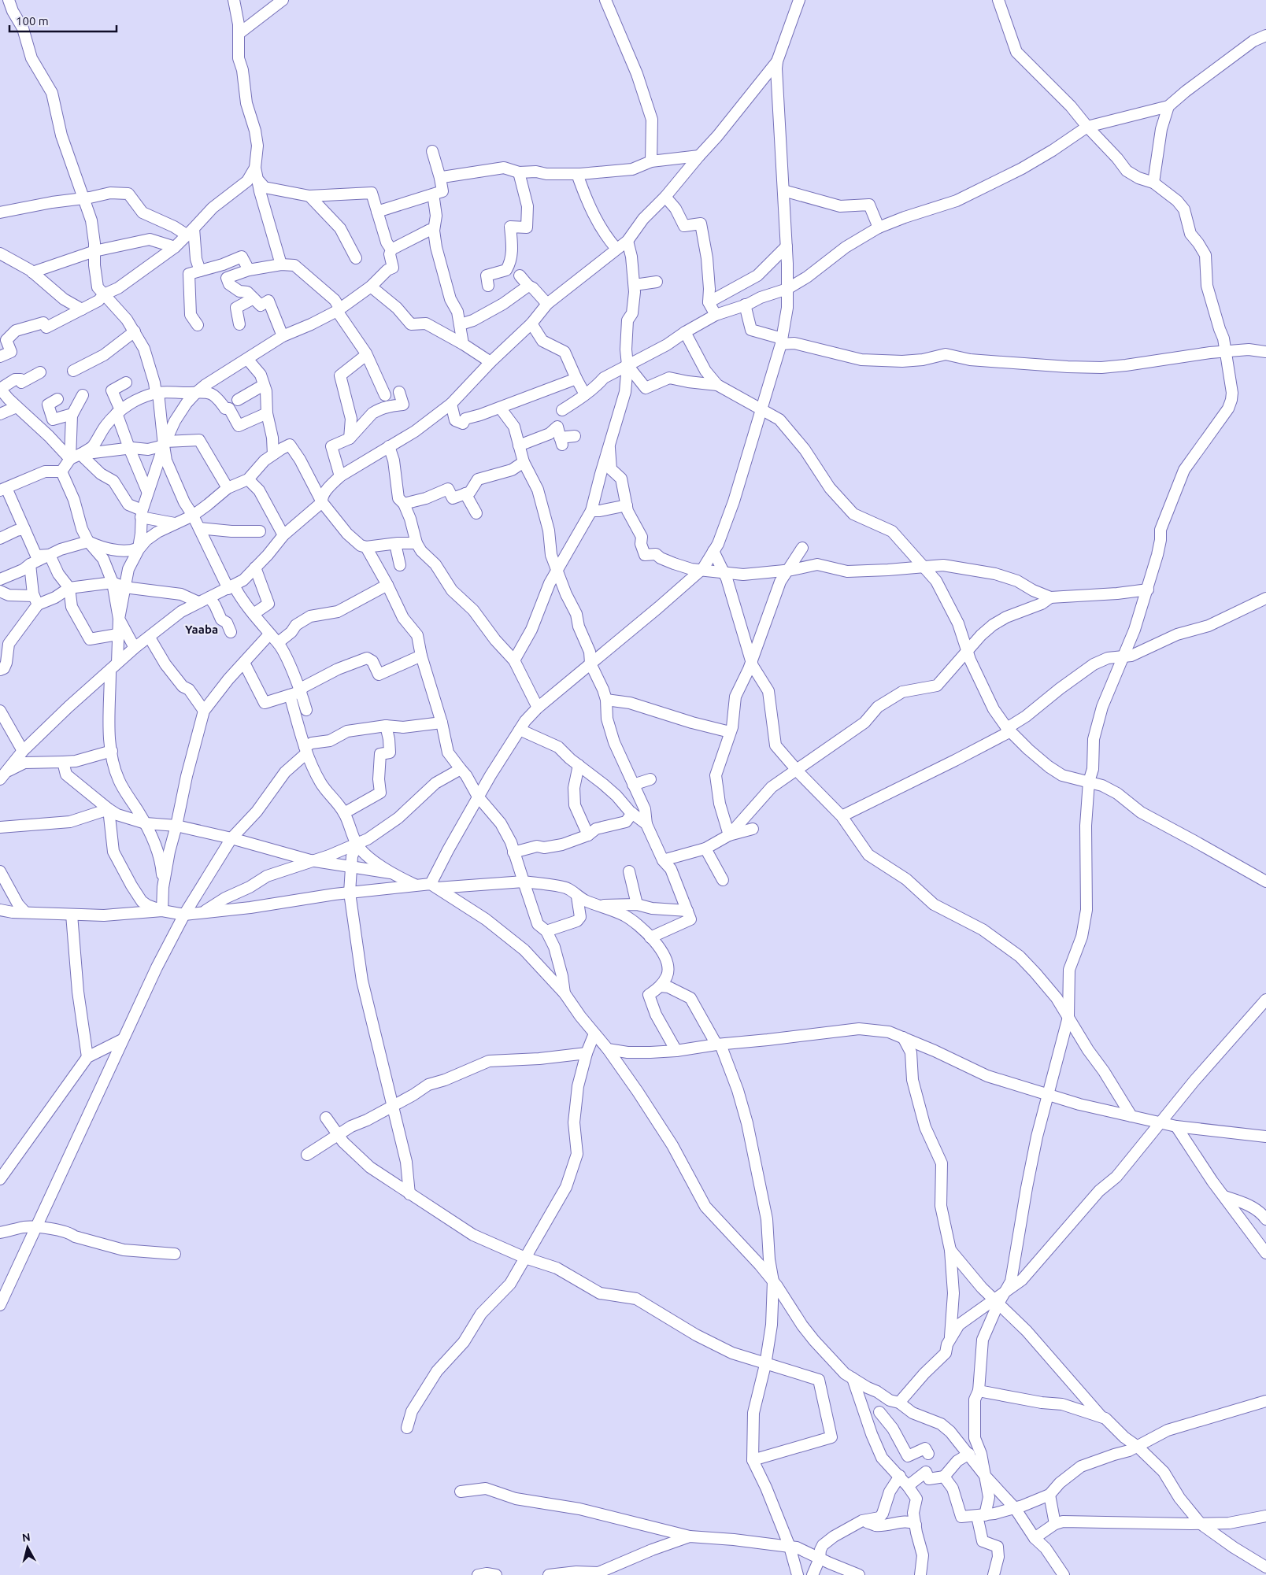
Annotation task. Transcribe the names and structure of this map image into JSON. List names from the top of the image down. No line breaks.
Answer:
{"districts":["Yaaba"],"scale_bar":"100 m","north":"top"}
